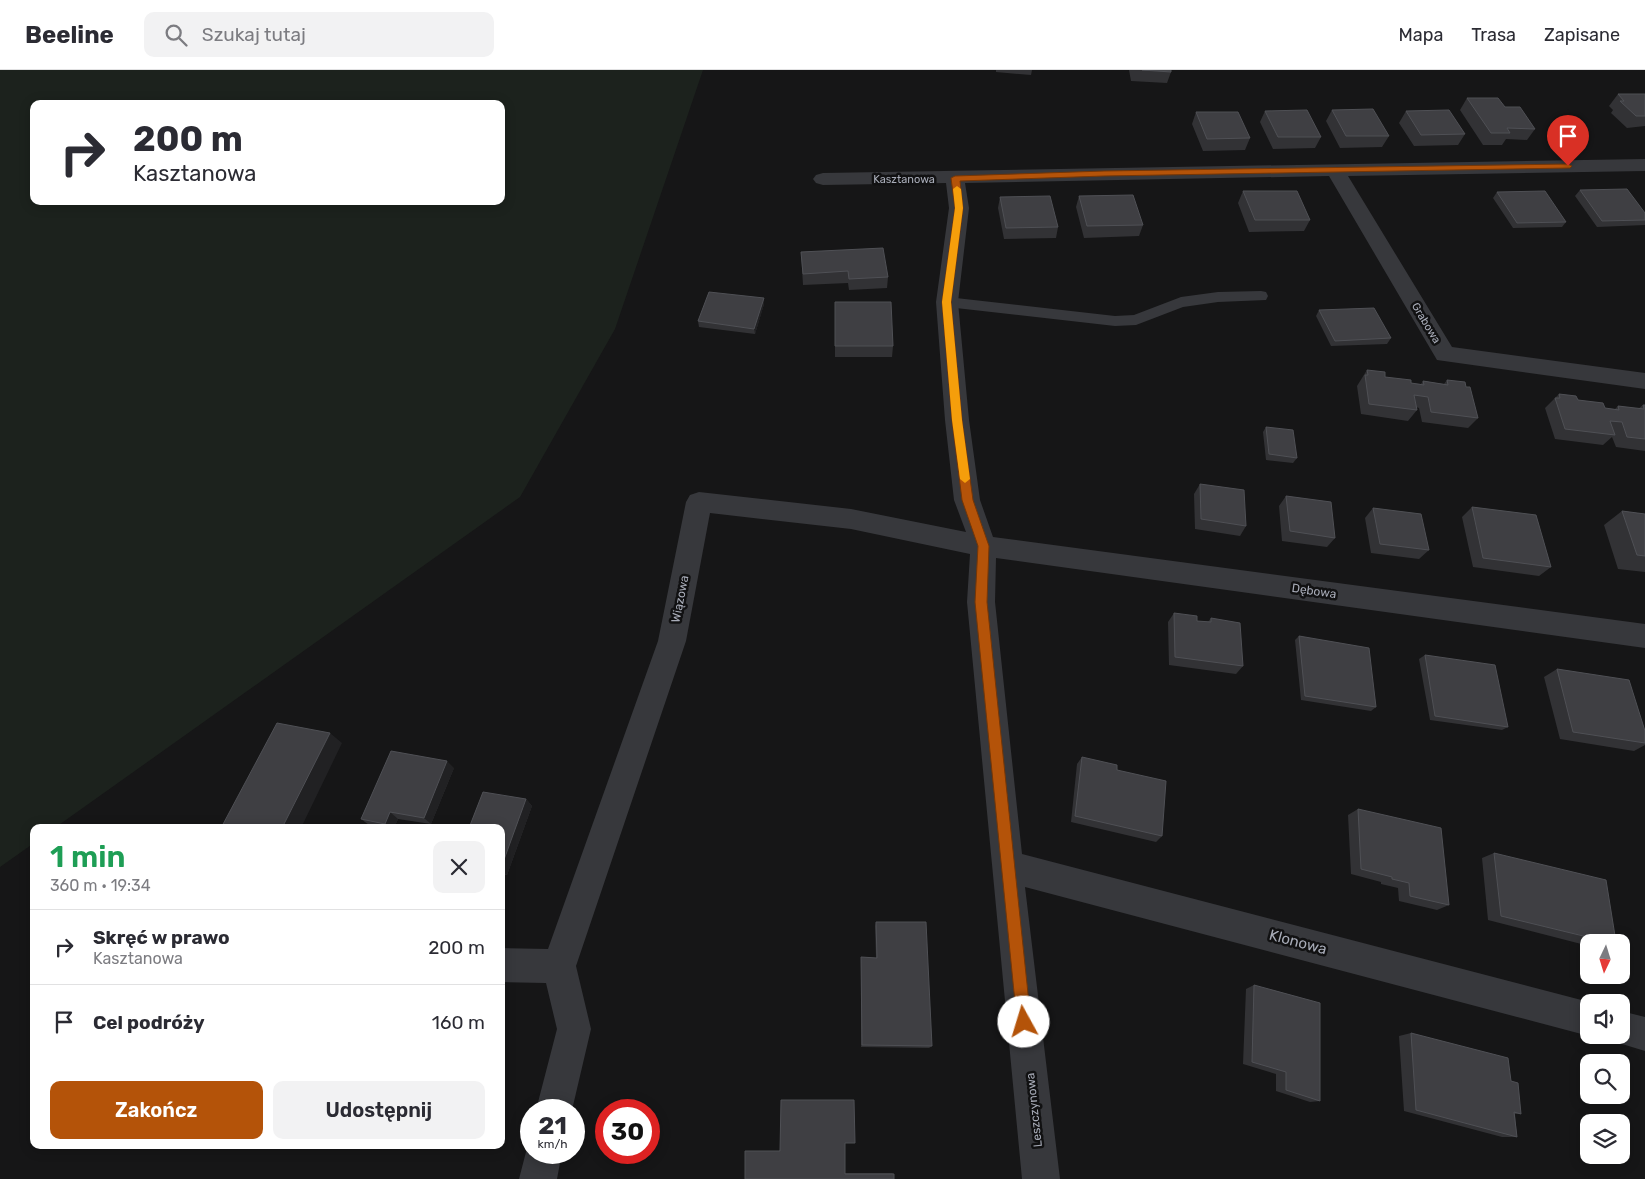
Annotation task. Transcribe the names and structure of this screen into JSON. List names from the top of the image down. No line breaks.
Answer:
{"streets":{"street":["Kasztanowa","Grabowa","Dębowa","Wiązowa","Klonowa","Leszczynowa"]},"crossings":[["Kasztanowa","Grabowa"],["Kasztanowa","Leszczynowa"],["Dębowa","Wiązowa"],["Dębowa","Leszczynowa"],["Wiązowa","Leszczynowa"],["Klonowa","Leszczynowa"]],"north":"bottom","page":{"header":"Beeline","search":"Szukaj tutaj","nav":["Mapa","Trasa","Zapisane"],"turn":["200 m","Kasztanowa"],"heading":["1 min","360 m · 19:34"],"list":[{"name":"Skręć w prawo","note":"Kasztanowa","value":"200 m"},{"name":"Cel podróży","value":"160 m"}],"buttons":["Zakończ","Udostępnij"],"speed":"21 km/h","limit":"30"}}
